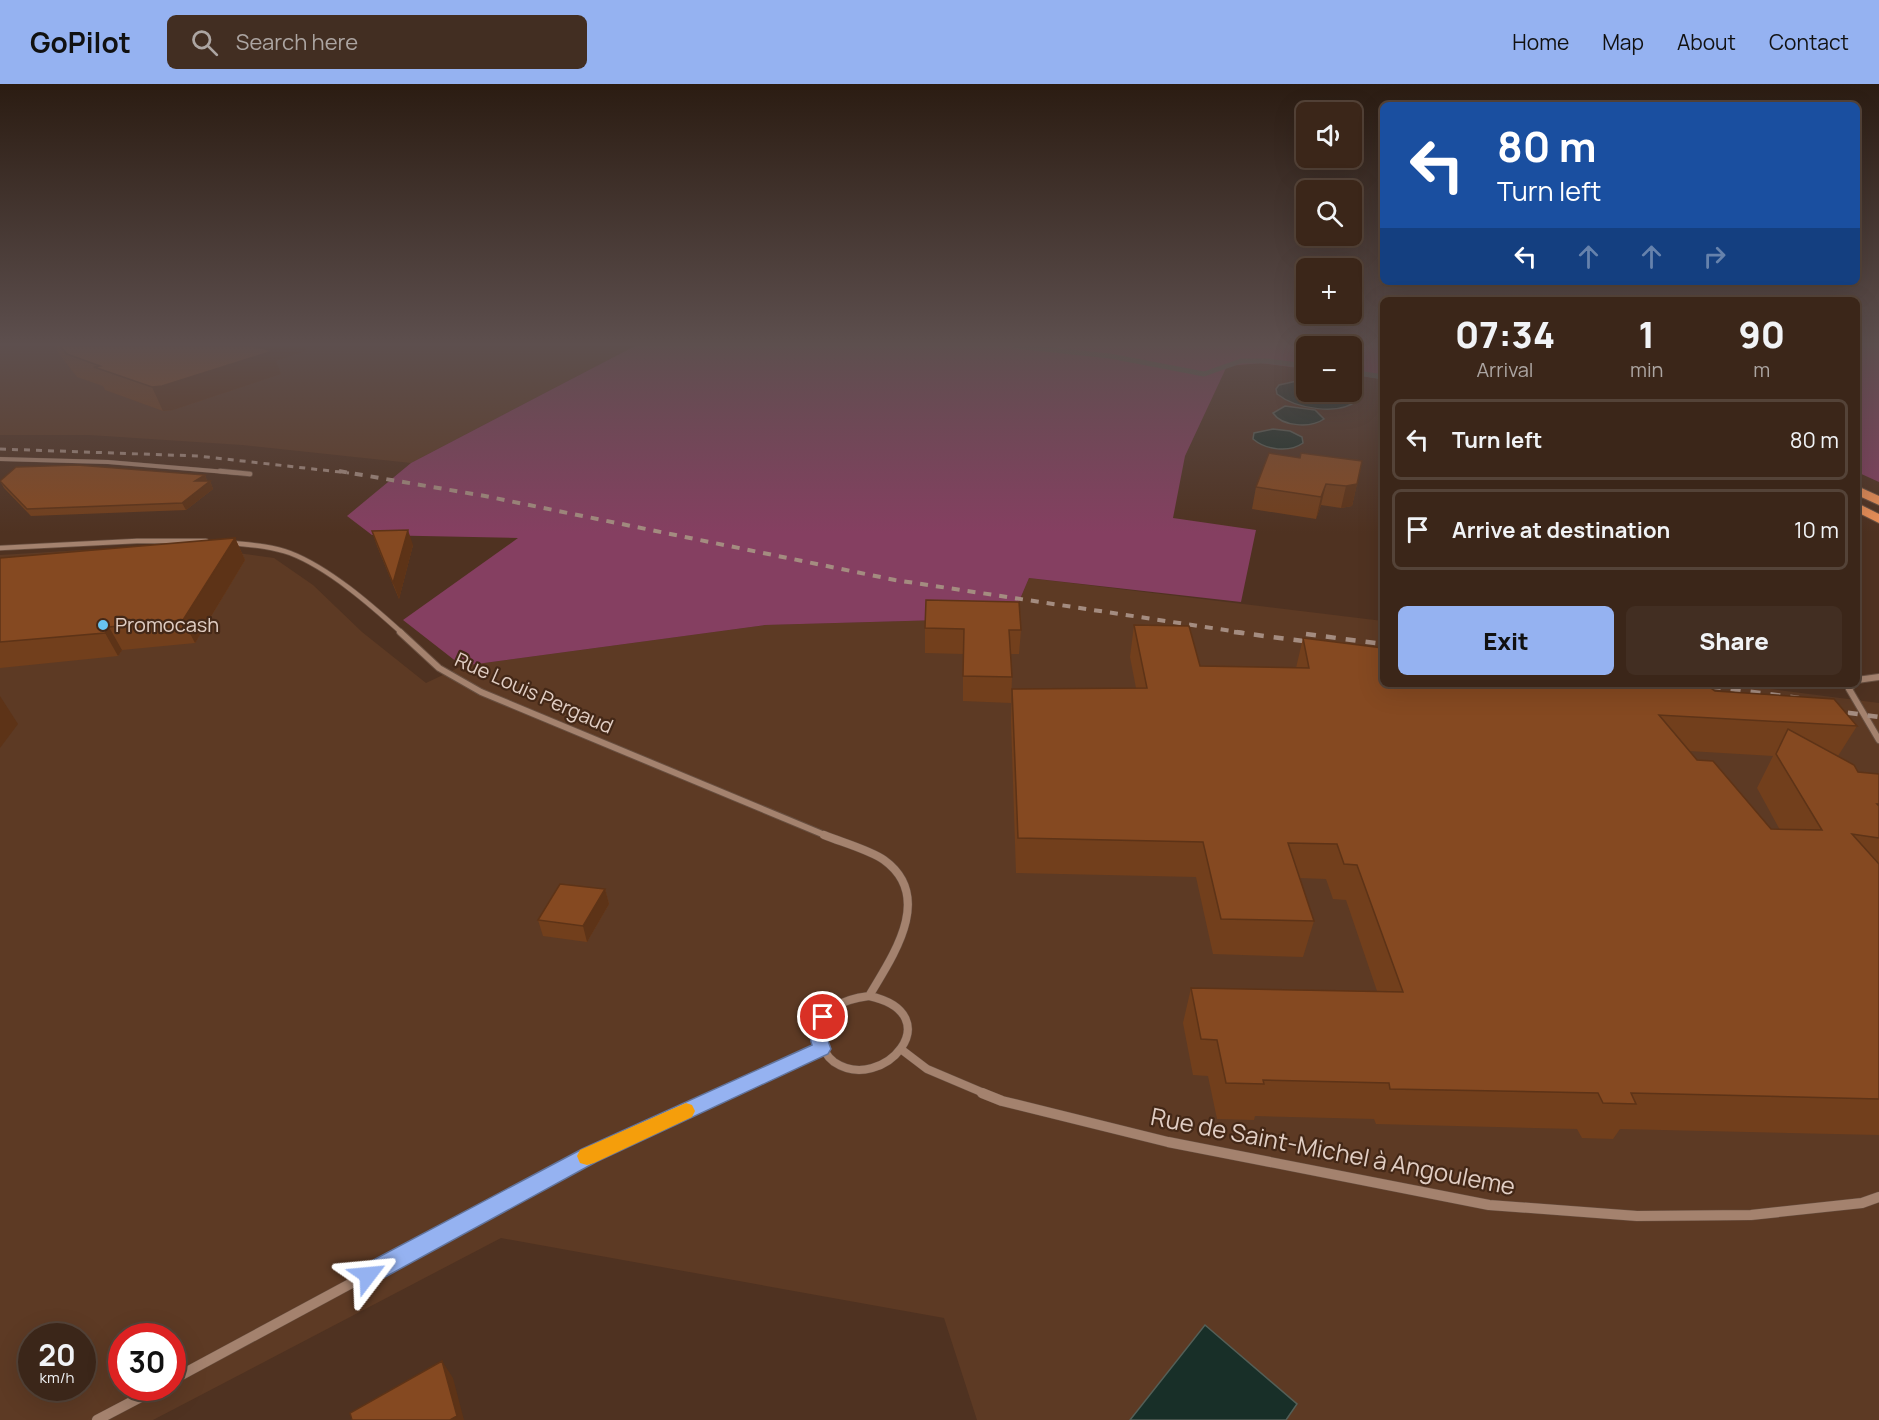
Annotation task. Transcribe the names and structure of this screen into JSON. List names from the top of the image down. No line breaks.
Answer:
{"streets":{"street":["Rue Louis Pergaud","Rue de Saint-Michel à Angouleme"]},"crossings":[["Rue Louis Pergaud","Rue de Saint-Michel à Angouleme"]],"places":["Promocash"],"page":{"header":"GoPilot","search":"Search here","nav":["Home","Map","About","Contact"],"map_buttons":["+","−"],"turn":["80 m","Turn left"],"eta":["07:34","Arrival","1","min","90","m"],"list":[{"name":"Turn left","value":"80 m"},{"name":"Arrive at destination","value":"10 m"}],"buttons":["Exit","Share"],"speed":"20 km/h","limit":"30"}}
